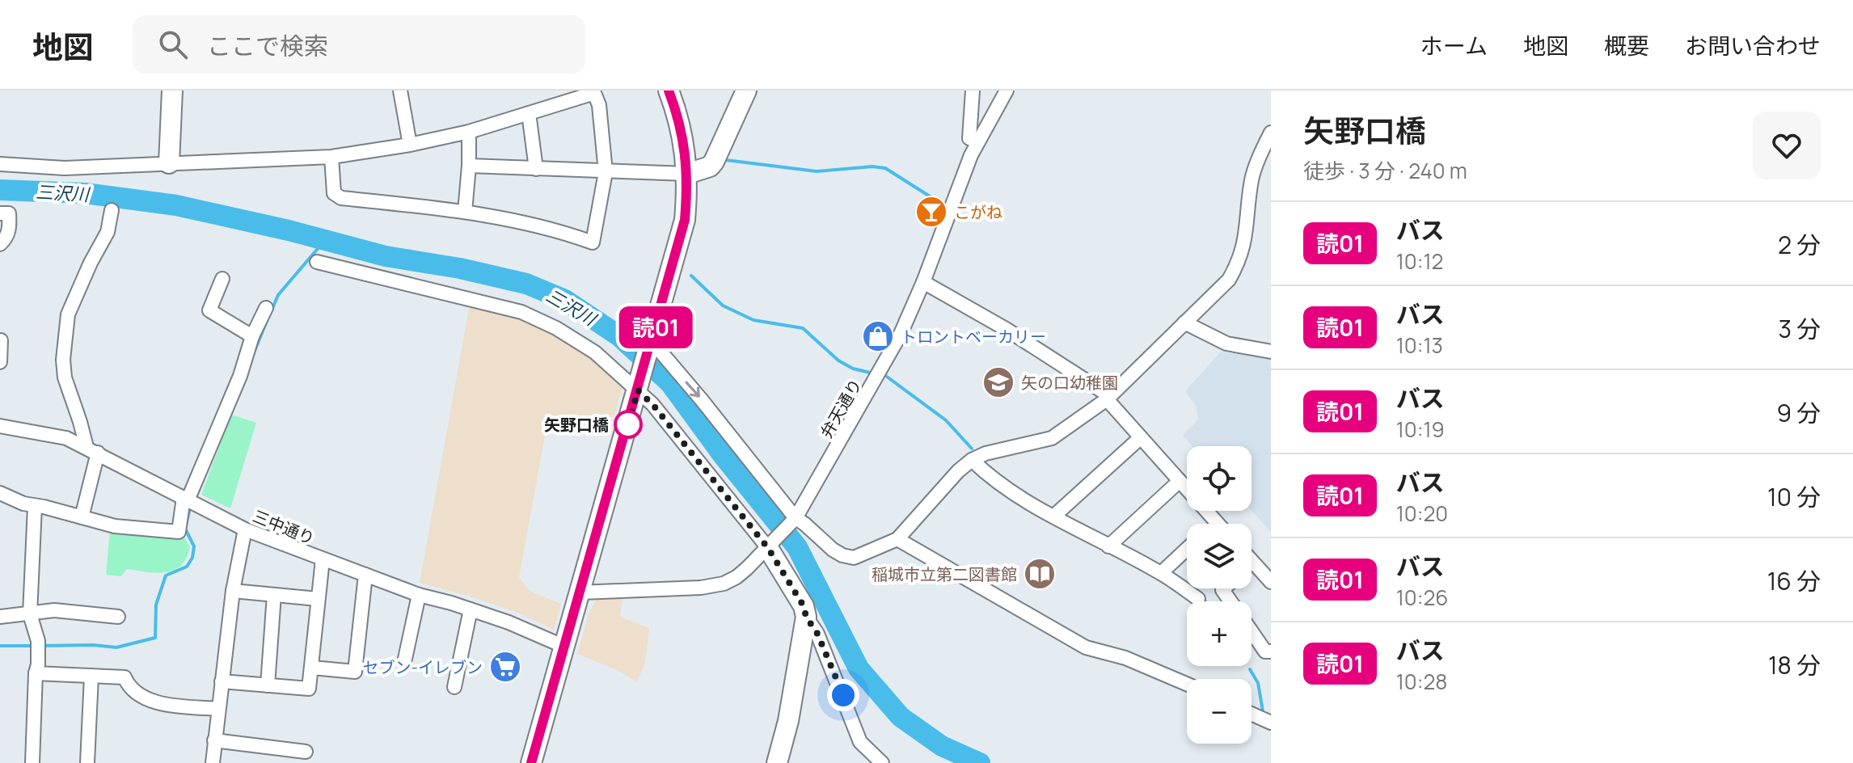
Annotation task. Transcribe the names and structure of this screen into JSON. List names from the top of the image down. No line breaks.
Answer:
{"streets":{"street":["弁天通り","三中通り"]},"water":["三沢川"],"places":{"bar":["こがね"],"shop":["トロントベーカリー"],"school or university":["矢の口幼稚園"],"other":["矢野口橋"],"library":["稲城市立第二図書館"],"supermarket":["セブン-イレブン"]},"lines":["bus line 読01"],"page":{"header":"地図","search":"ここで検索","nav":["ホーム","地図","概要","お問い合わせ"],"on_map":"読01","heading":["矢野口橋","徒歩 · 3 分 · 240 m"],"list":[{"mark":"読01","name":"バス","note":"10:12","value":"2 分"},{"mark":"読01","name":"バス","note":"10:13","value":"3 分"},{"mark":"読01","name":"バス","note":"10:19","value":"9 分"},{"mark":"読01","name":"バス","note":"10:20","value":"10 分"},{"mark":"読01","name":"バス","note":"10:26","value":"16 分"},{"mark":"読01","name":"バス","note":"10:28","value":"18 分"}],"map_buttons":["+","−"]}}
